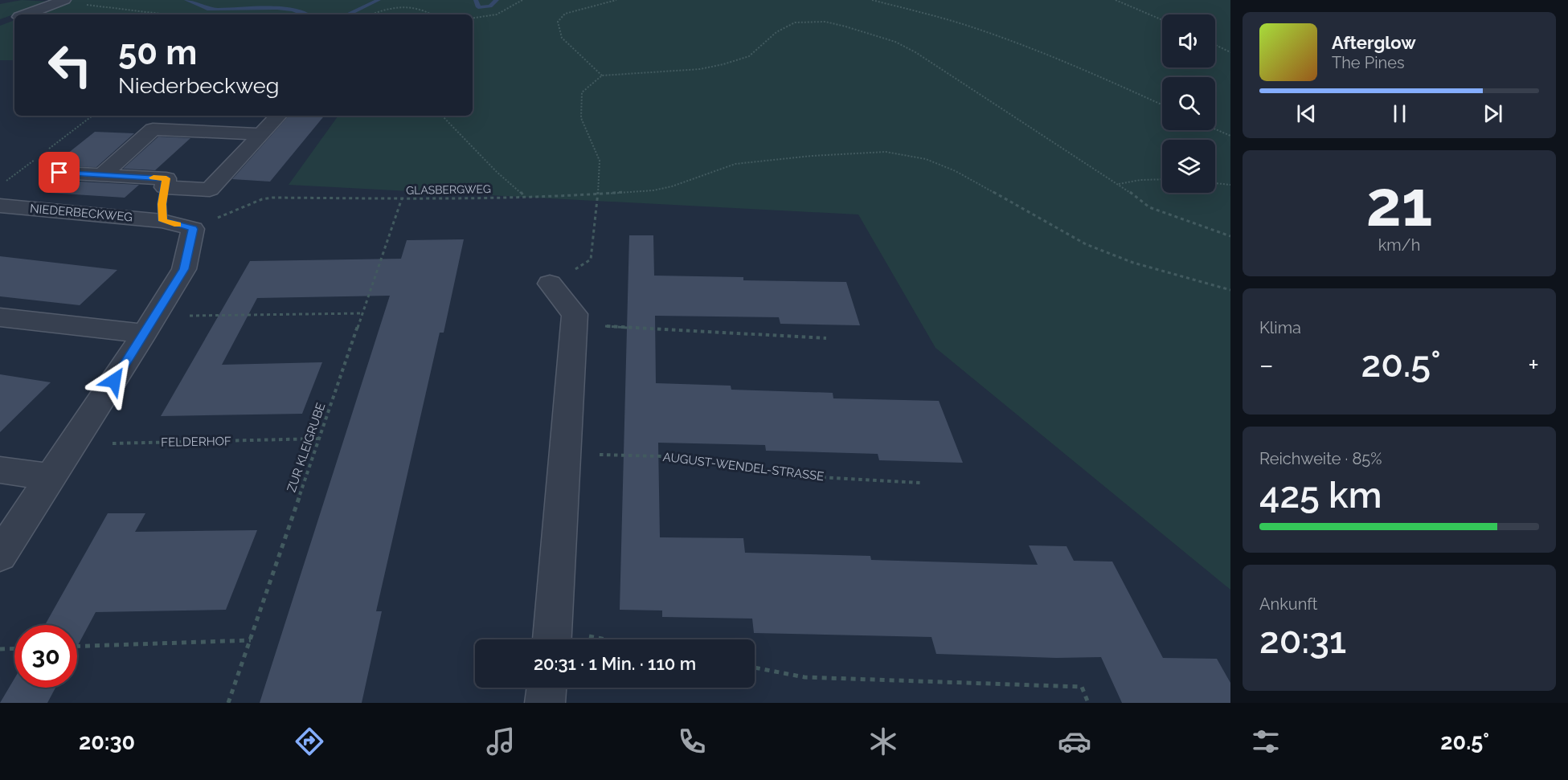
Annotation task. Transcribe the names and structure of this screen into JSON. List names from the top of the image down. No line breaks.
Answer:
{"streets":{"street":["NIEDERBECKWEG"],"path":["GLASBERGWEG","FELDERHOF","ZUR KLEIGRUBE","AUGUST-WENDEL-STRASSE"]},"crossings":[["GLASBERGWEG","NIEDERBECKWEG"],["GLASBERGWEG","ZUR KLEIGRUBE"],["FELDERHOF","ZUR KLEIGRUBE"]],"page":{"turn":["50 m","Niederbeckweg"],"song":["Afterglow","The Pines"],"tile":[["21","km/h"],"Klima",["Reichweite · 85%","425 km"],["Ankunft","20:31"]],"heat":["−","20.5°","+"],"limit":"30","trip":"20:31 · 1 Min. · 110 m","tabs":["20:30","20.5°"]}}
